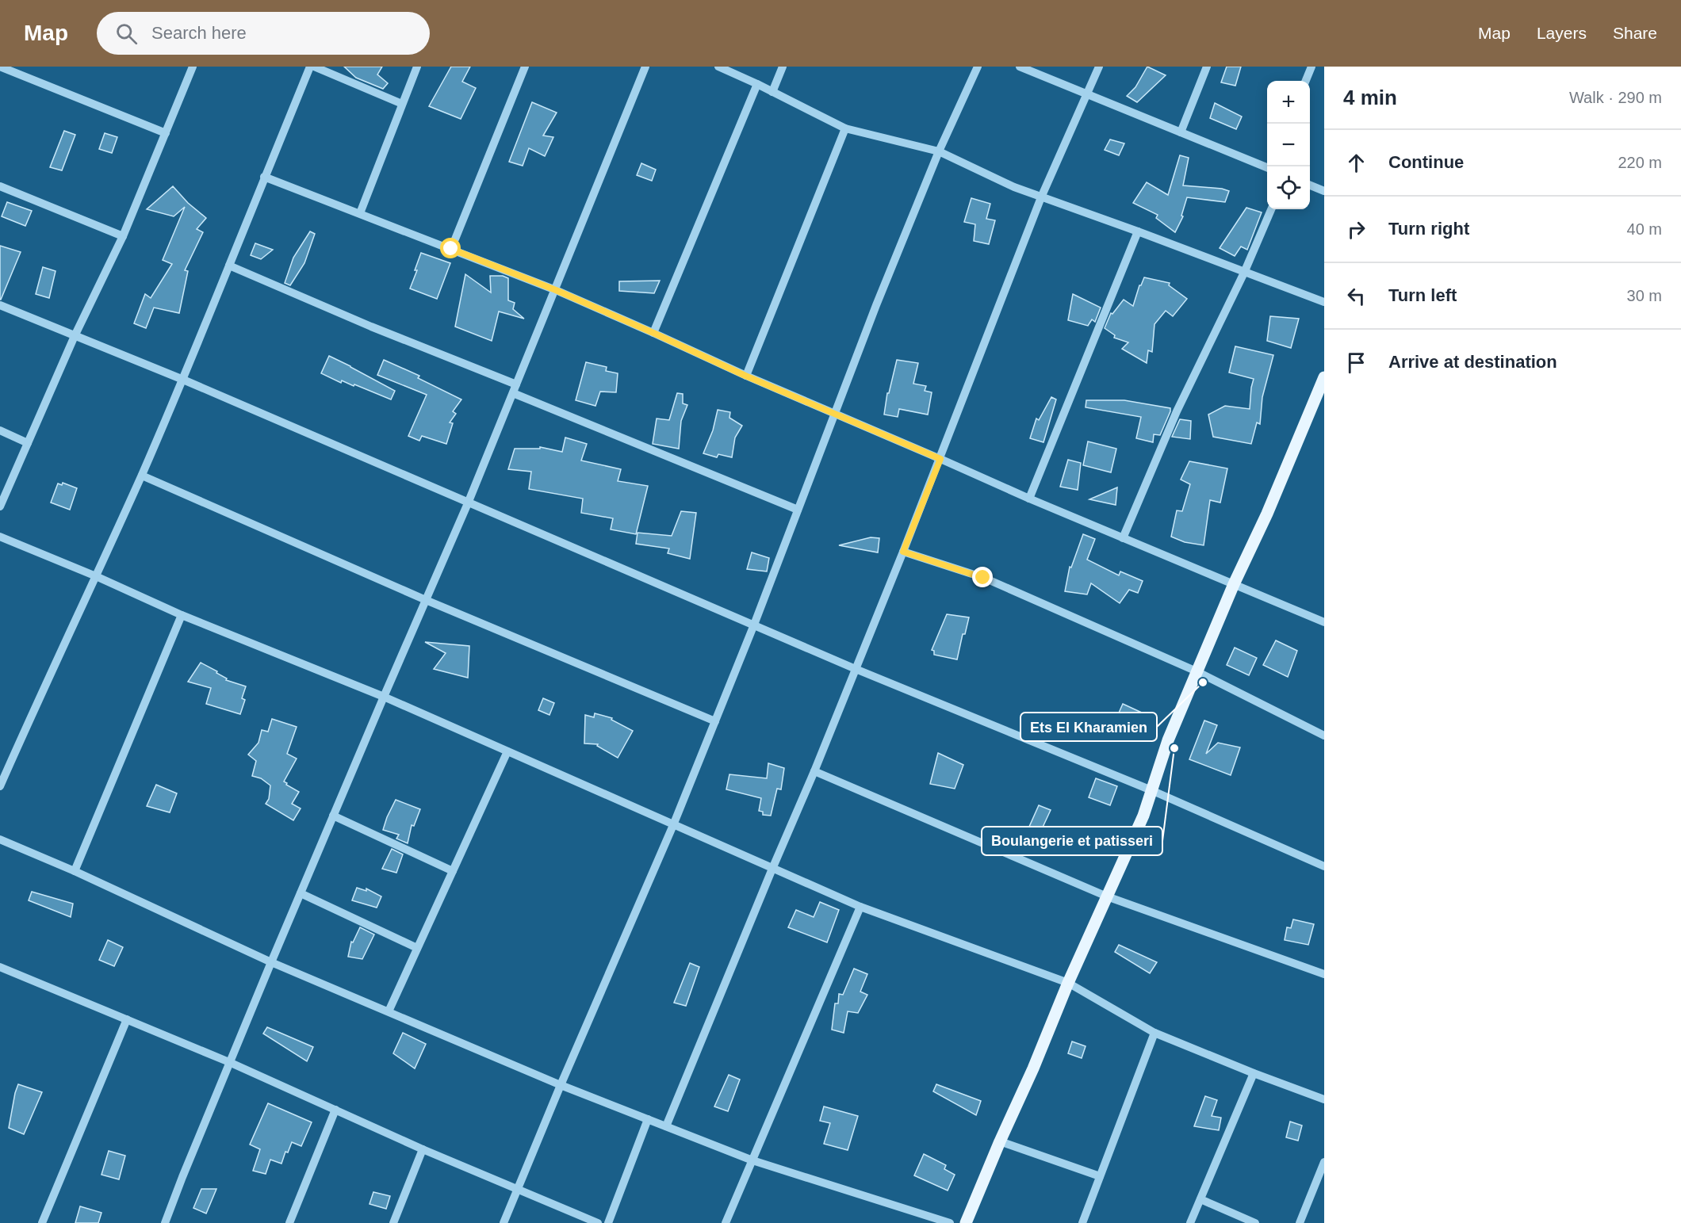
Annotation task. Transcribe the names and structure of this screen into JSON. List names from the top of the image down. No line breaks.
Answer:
{"places":["Ets El Kharamien","Boulangerie et patisseri"],"page":{"header":"Map","search":"Search here","nav":["Map","Layers","Share"],"heading":["4 min","Walk · 290 m"],"map_buttons":["+","−"],"list":[["Continue","220 m"],["Turn right","40 m"],["Turn left","30 m"],"Arrive at destination"]}}
